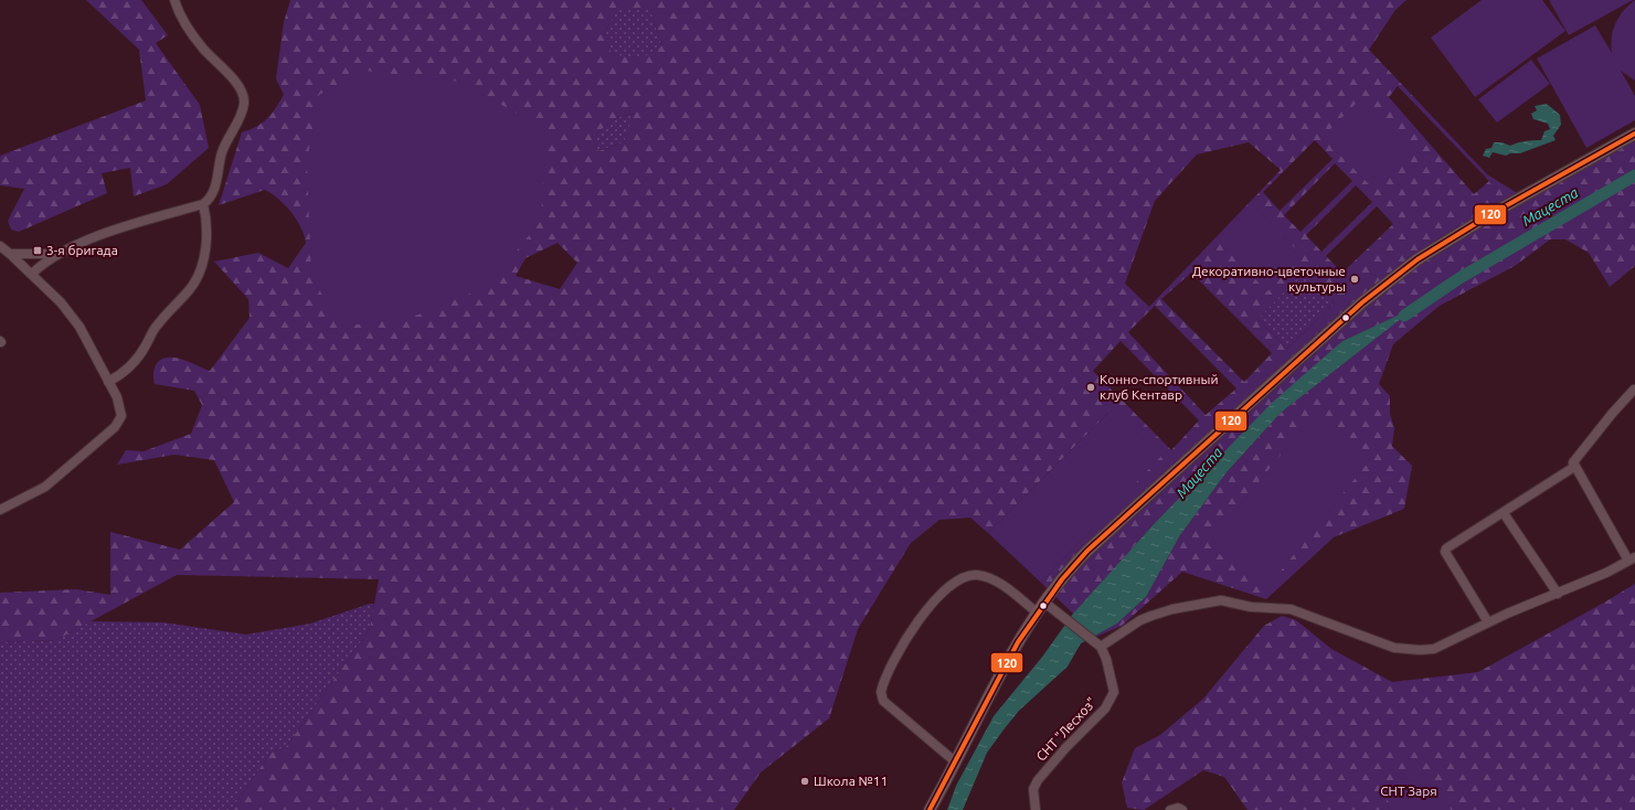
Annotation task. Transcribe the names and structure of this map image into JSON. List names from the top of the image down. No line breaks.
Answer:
{"streets":{"street":["СНТ \"Лесхоз\""]},"water":["Мацеста"],"parks":["СНТ Заря"],"places":{"transit":["3-я бригада"],"other":["Декоративно-цветочные культуры","Конно-спортивный клуб Кентавр","Школа №11"]},"lines":["transit line 120"]}
